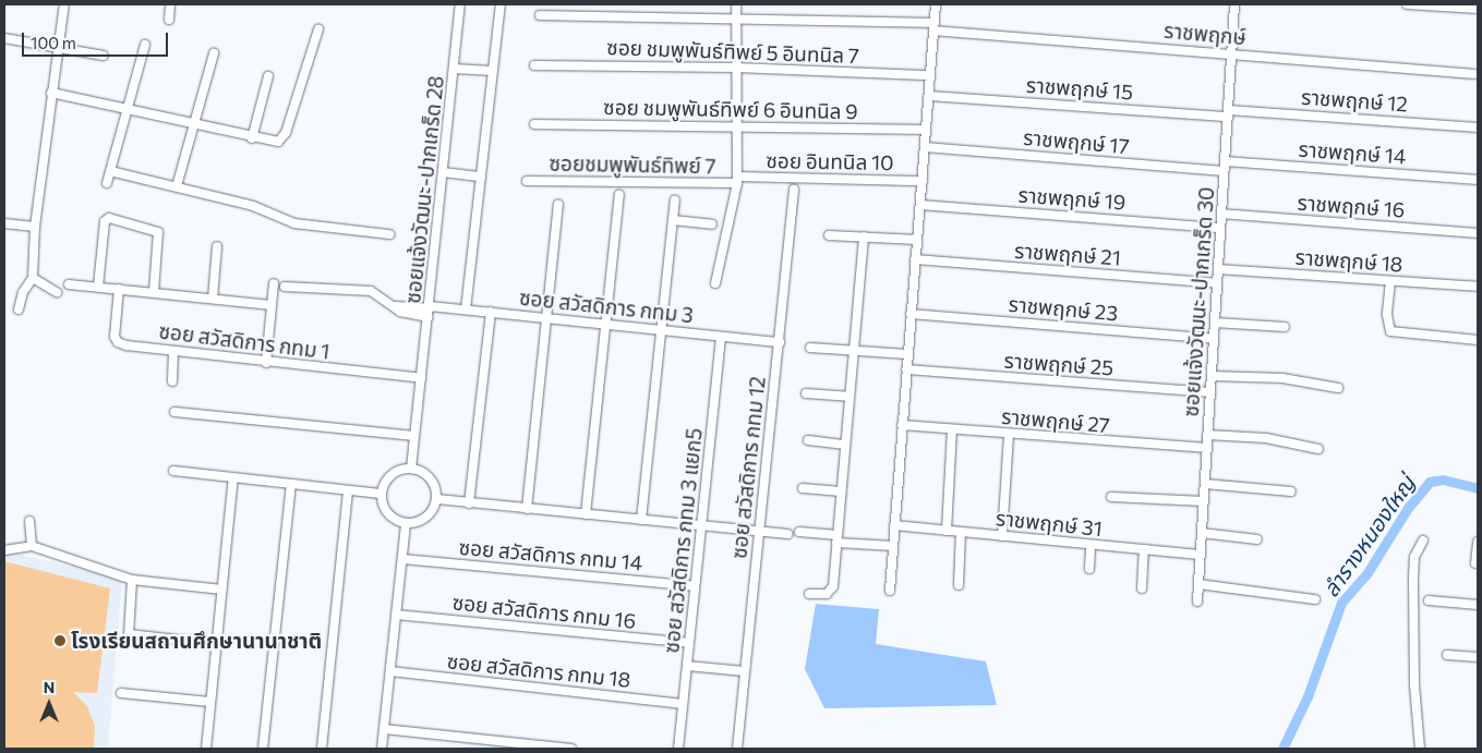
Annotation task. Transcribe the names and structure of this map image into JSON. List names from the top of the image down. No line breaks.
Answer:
{"streets":{"street":["ราชพฤกษ์","ซอย ชมพูพันธ์ทิพย์ 5 อินทนิล 7","ราชพฤกษ์ 15","ราชพฤกษ์ 12","ซอย ชมพูพันธ์ทิพย์ 6 อินทนิล 9","ราชพฤกษ์ 17","ราชพฤกษ์ 14","ซอย อินทนิล 10","ซอยชมพูพันธ์ทิพย์ 7","ซอยแจ้งวัฒนะ-ปากเกร็ด 28","ราชพฤกษ์ 19","ราชพฤกษ์ 16","ราชพฤกษ์ 21","ราชพฤกษ์ 18","ซอยแจ้งวัฒนะ-ปากเกร็ด 30","ซอย สวัสดิการ กทม 3","ราชพฤกษ์ 23","ซอย สวัสดิการ กทม 1","ราชพฤกษ์ 25","ราชพฤกษ์ 27","ซอย สวัสดิการ กทม 12","ราชพฤกษ์ 31","ซอย สวัสดิการ กทม 3 แยก5","ซอย สวัสดิการ กทม 14","ซอย สวัสดิการ กทม 16","ซอย สวัสดิการ กทม 18"]},"crossings":[["ราชพฤกษ์","ซอยแจ้งวัฒนะ-ปากเกร็ด 30"],["ราชพฤกษ์ 15","ราชพฤกษ์ 12"],["ราชพฤกษ์ 15","ซอยแจ้งวัฒนะ-ปากเกร็ด 30"],["ราชพฤกษ์ 12","ซอยแจ้งวัฒนะ-ปากเกร็ด 30"],["ราชพฤกษ์ 17","ซอยแจ้งวัฒนะ-ปากเกร็ด 30"],["ราชพฤกษ์ 14","ซอยแจ้งวัฒนะ-ปากเกร็ด 30"],["ซอย อินทนิล 10","ซอยชมพูพันธ์ทิพย์ 7"],["ซอยแจ้งวัฒนะ-ปากเกร็ด 28","ซอย สวัสดิการ กทม 3"],["ซอยแจ้งวัฒนะ-ปากเกร็ด 28","ซอย สวัสดิการ กทม 1"],["ราชพฤกษ์ 19","ซอยแจ้งวัฒนะ-ปากเกร็ด 30"],["ราชพฤกษ์ 16","ซอยแจ้งวัฒนะ-ปากเกร็ด 30"],["ราชพฤกษ์ 21","ซอยแจ้งวัฒนะ-ปากเกร็ด 30"],["ราชพฤกษ์ 18","ซอยแจ้งวัฒนะ-ปากเกร็ด 30"],["ซอยแจ้งวัฒนะ-ปากเกร็ด 30","ราชพฤกษ์ 23"],["ซอยแจ้งวัฒนะ-ปากเกร็ด 30","ราชพฤกษ์ 25"],["ซอยแจ้งวัฒนะ-ปากเกร็ด 30","ราชพฤกษ์ 27"],["ซอยแจ้งวัฒนะ-ปากเกร็ด 30","ราชพฤกษ์ 31"],["ซอย สวัสดิการ กทม 3","ซอย สวัสดิการ กทม 12"],["ซอย สวัสดิการ กทม 3","ซอย สวัสดิการ กทม 3 แยก5"],["ซอย สวัสดิการ กทม 3 แยก5","ซอย สวัสดิการ กทม 14"],["ซอย สวัสดิการ กทม 3 แยก5","ซอย สวัสดิการ กทม 16"],["ซอย สวัสดิการ กทม 3 แยก5","ซอย สวัสดิการ กทม 18"]],"water":["ลำรางหนองใหญ่"],"places":["โรงเรียนสถานศึกษานานาชาติ"],"scale_bar":"100 m","north":"top"}
